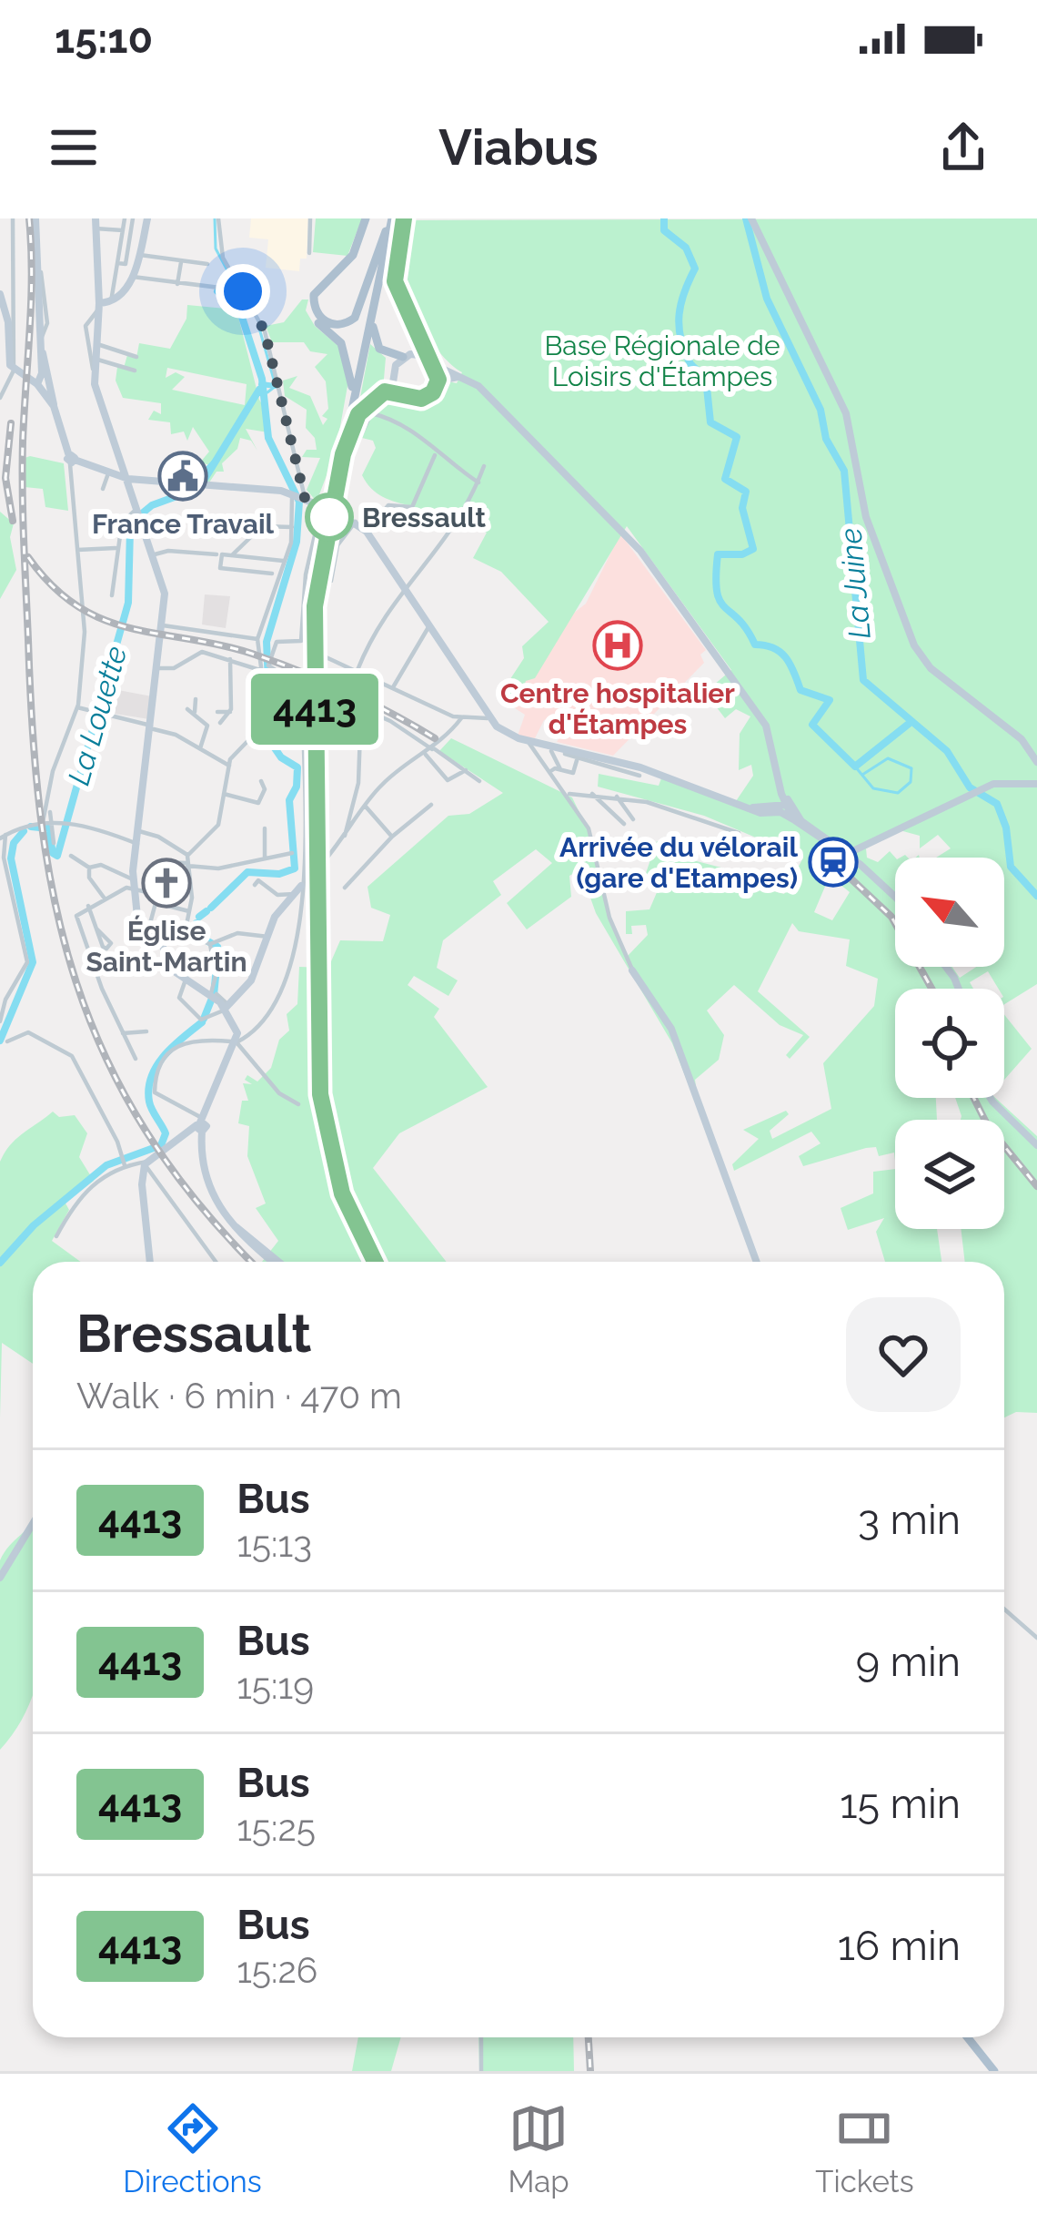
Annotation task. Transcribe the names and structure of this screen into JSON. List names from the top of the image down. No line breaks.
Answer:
{"water":["La Juine","La Louette"],"parks":["Base Régionale de Loisirs d'Étampes"],"places":{"public building":["France Travail"],"other":["Bressault"],"hospital":["Centre hospitalier d'Étampes"],"station":["Arrivée du vélorail (gare d'Etampes)"],"church":["Église Saint-Martin"]},"lines":["bus line 4413"],"north":"top left","page":{"status":"15:10","header":"Viabus","on_map":"4413","heading":["Bressault","Walk · 6 min · 470 m"],"list":[{"mark":"4413","name":"Bus","note":"15:13","value":"3 min"},{"mark":"4413","name":"Bus","note":"15:19","value":"9 min"},{"mark":"4413","name":"Bus","note":"15:25","value":"15 min"},{"mark":"4413","name":"Bus","note":"15:26","value":"16 min"}],"tabs":["Directions","Map","Tickets"]}}
